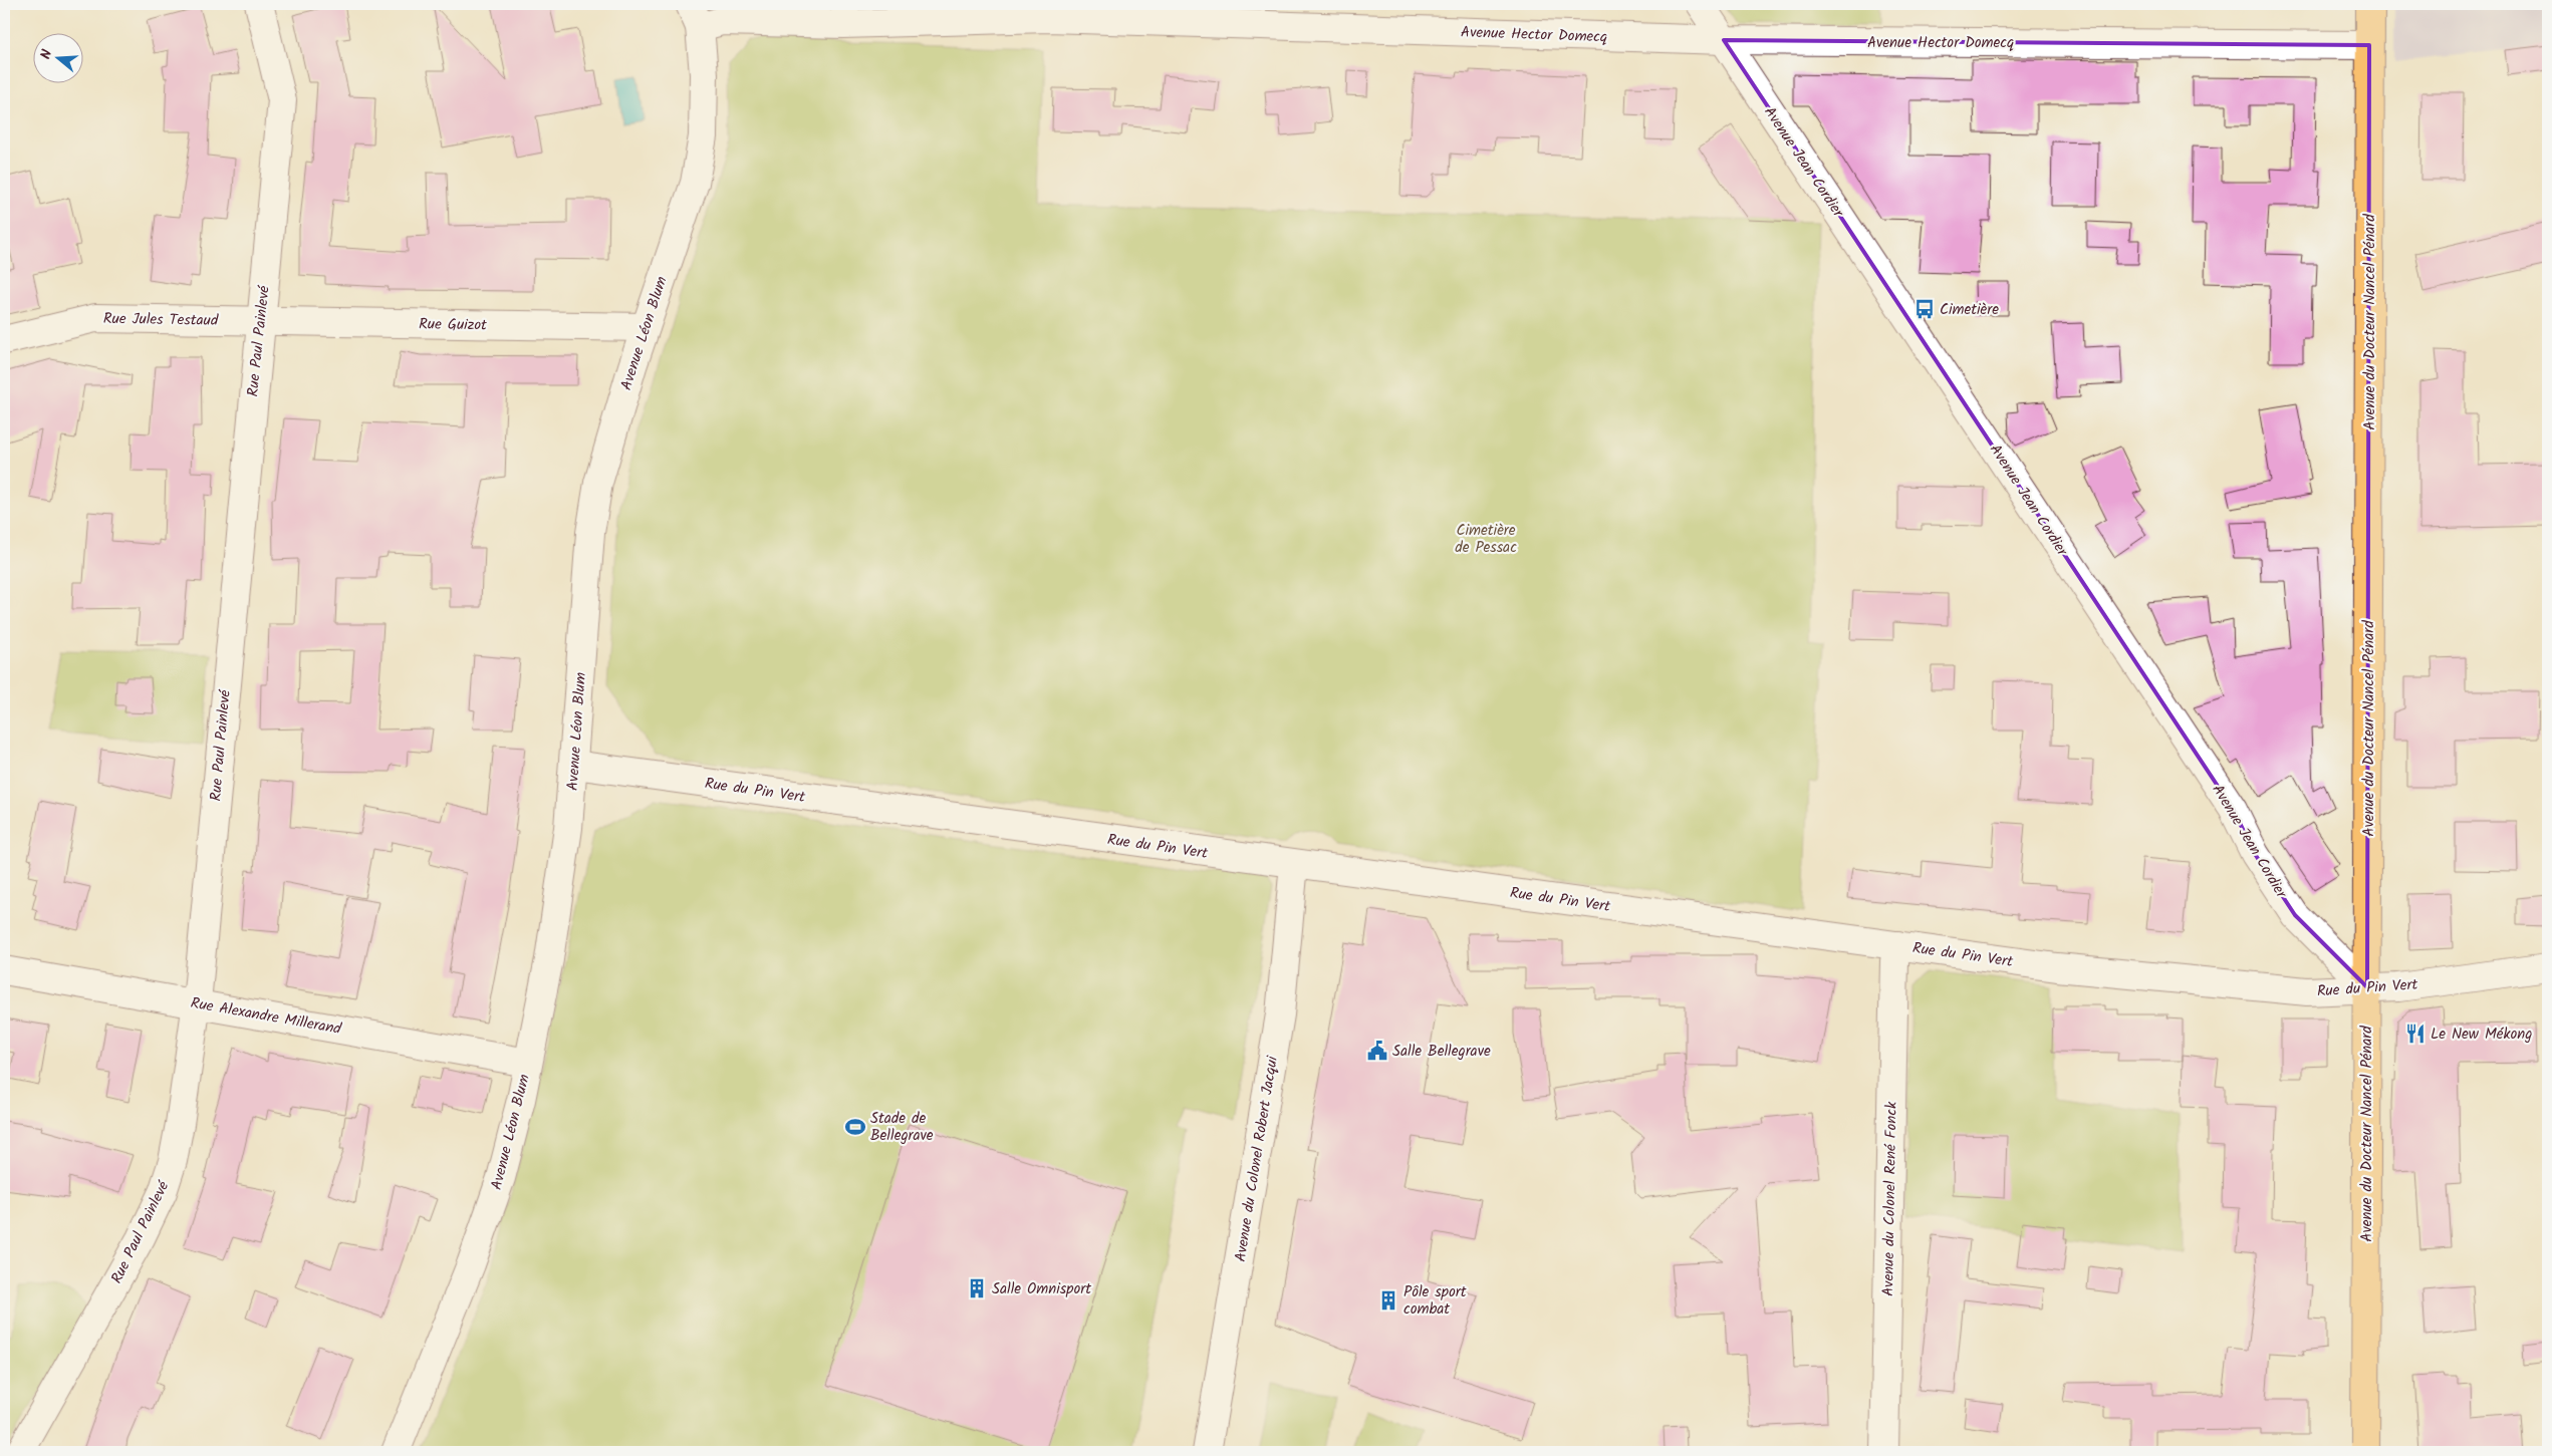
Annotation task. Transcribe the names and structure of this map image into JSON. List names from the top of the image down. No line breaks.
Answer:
{"streets":{"main road":["Avenue du Docteur Nancel Pénard"],"street":["Avenue Hector Domecq","Avenue Jean Cordier","Rue Jules Testaud","Rue Guizot","Avenue Léon Blum","Rue Paul Painlevé","Rue du Pin Vert","Rue Alexandre Millerand","Avenue du Colonel Robert Jacqui","Avenue du Colonel René Fonck"]},"crossings":[["Avenue Hector Domecq","Avenue Jean Cordier"],["Avenue Hector Domecq","Avenue du Docteur Nancel Pénard"],["Avenue Hector Domecq","Avenue Léon Blum"],["Avenue Jean Cordier","Avenue du Docteur Nancel Pénard"],["Avenue Jean Cordier","Rue du Pin Vert"],["Rue Jules Testaud","Rue Guizot"],["Rue Jules Testaud","Rue Paul Painlevé"],["Avenue du Docteur Nancel Pénard","Rue du Pin Vert"],["Rue Guizot","Avenue Léon Blum"],["Rue Guizot","Rue Paul Painlevé"],["Avenue Léon Blum","Rue du Pin Vert"],["Avenue Léon Blum","Rue Alexandre Millerand"],["Rue Paul Painlevé","Rue Alexandre Millerand"],["Rue du Pin Vert","Avenue du Colonel Robert Jacqui"],["Rue du Pin Vert","Avenue du Colonel René Fonck"]],"parks":["Cimetière de Pessac"],"places":{"bus stop":["Cimetière"],"restaurant":["Le New Mékong"],"public building":["Salle Bellegrave"],"sports":["Stade de Bellegrave"],"building":["Salle Omnisport","Pôle sport combat"]},"north":"left"}
